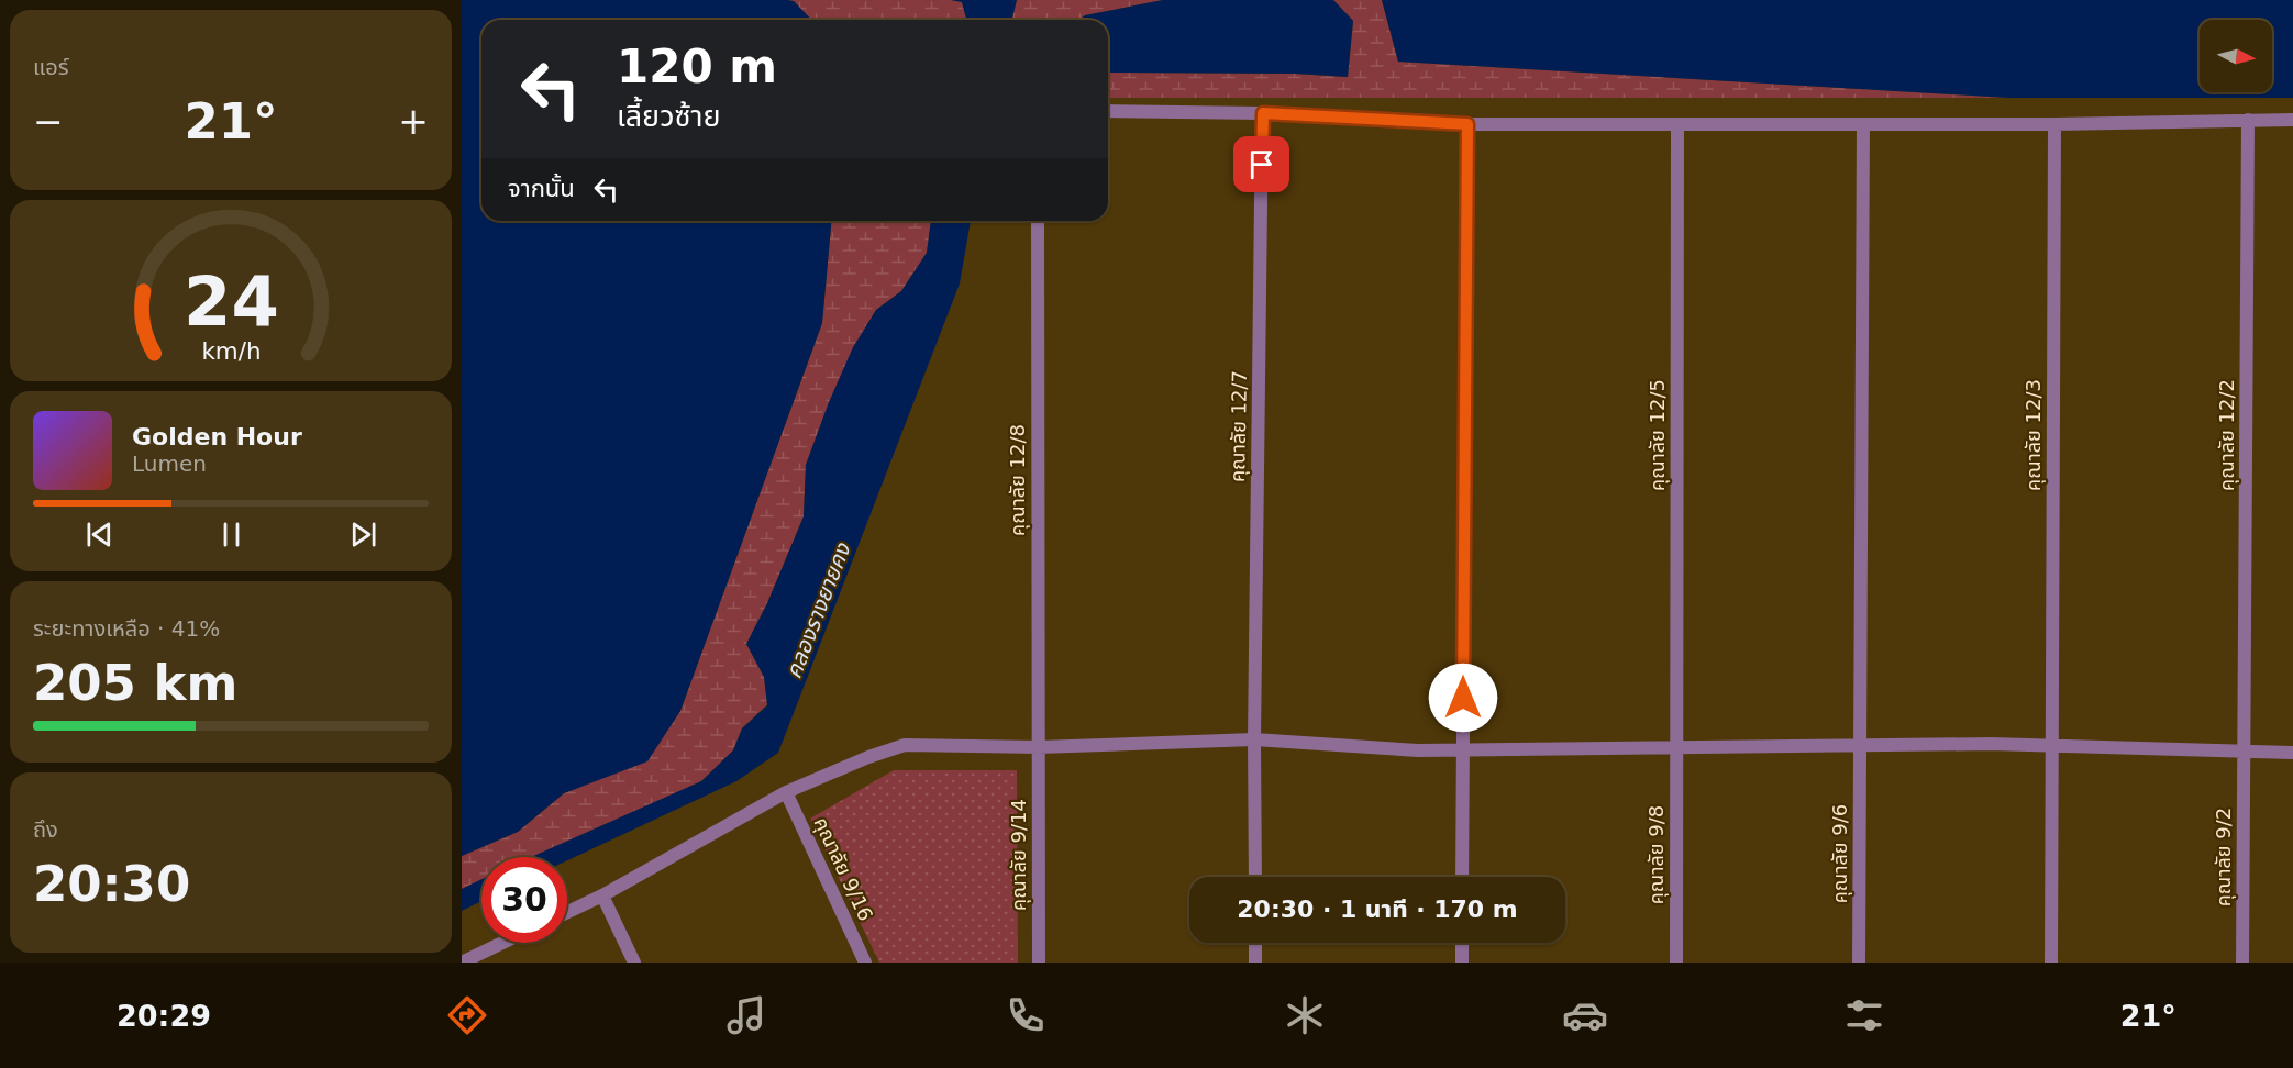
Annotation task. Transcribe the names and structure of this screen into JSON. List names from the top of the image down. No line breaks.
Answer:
{"streets":{"street":["คุณาลัย 12/7","คุณาลัย 12/5","คุณาลัย 12/3","คุณาลัย 12/2","คุณาลัย 12/8","คุณาลัย 9/6","คุณาลัย 9/14","คุณาลัย 9/8","คุณาลัย 9/2","คุณาลัย 9/16"]},"crossings":[["คุณาลัย 12/5","คุณาลัย 9/8"],["คุณาลัย 12/2","คุณาลัย 9/2"],["คุณาลัย 12/8","คุณาลัย 9/14"]],"water":["คลองรางยายคง"],"north":"right","page":{"tile":["แอร์",["ระยะทางเหลือ · 41%","205 km"],["ถึง","20:30"]],"turn":["120 m","เลี้ยวซ้าย"],"heat":["−","21°","+"],"then":"จากนั้น","song":["Golden Hour","Lumen"],"limit":"30","trip":"20:30 · 1 นาที · 170 m","tabs":["20:29","21°"],"gauge":["24","km/h"]}}
